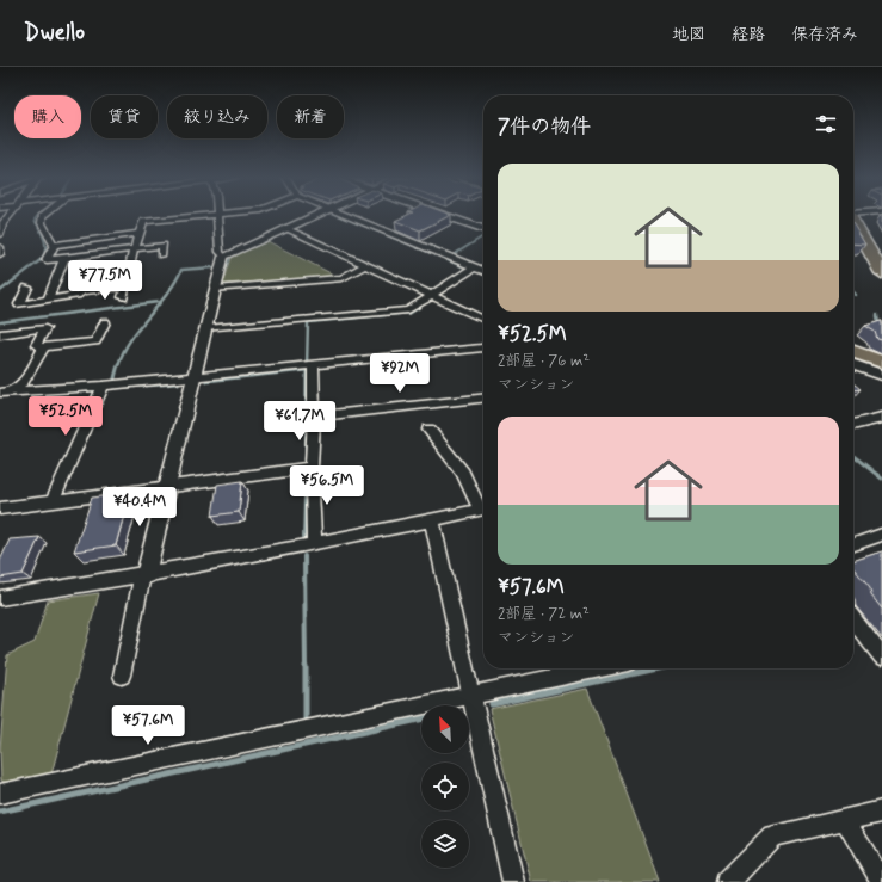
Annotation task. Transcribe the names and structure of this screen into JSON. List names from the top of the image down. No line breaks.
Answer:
{"north":"top left","page":{"header":"Dwello","nav":["地図","経路","保存済み"],"chip":["購入","賃貸","絞り込み","新着"],"heading":"7件の物件","list":[{"name":"¥52.5M","note":"2部屋 · 76 m² · マンション"},{"name":"¥57.6M","note":"2部屋 · 72 m² · マンション"}],"price":["¥77.5M","¥92M","¥52.5M","¥61.7M","¥56.5M","¥40.4M","¥57.6M"]}}
